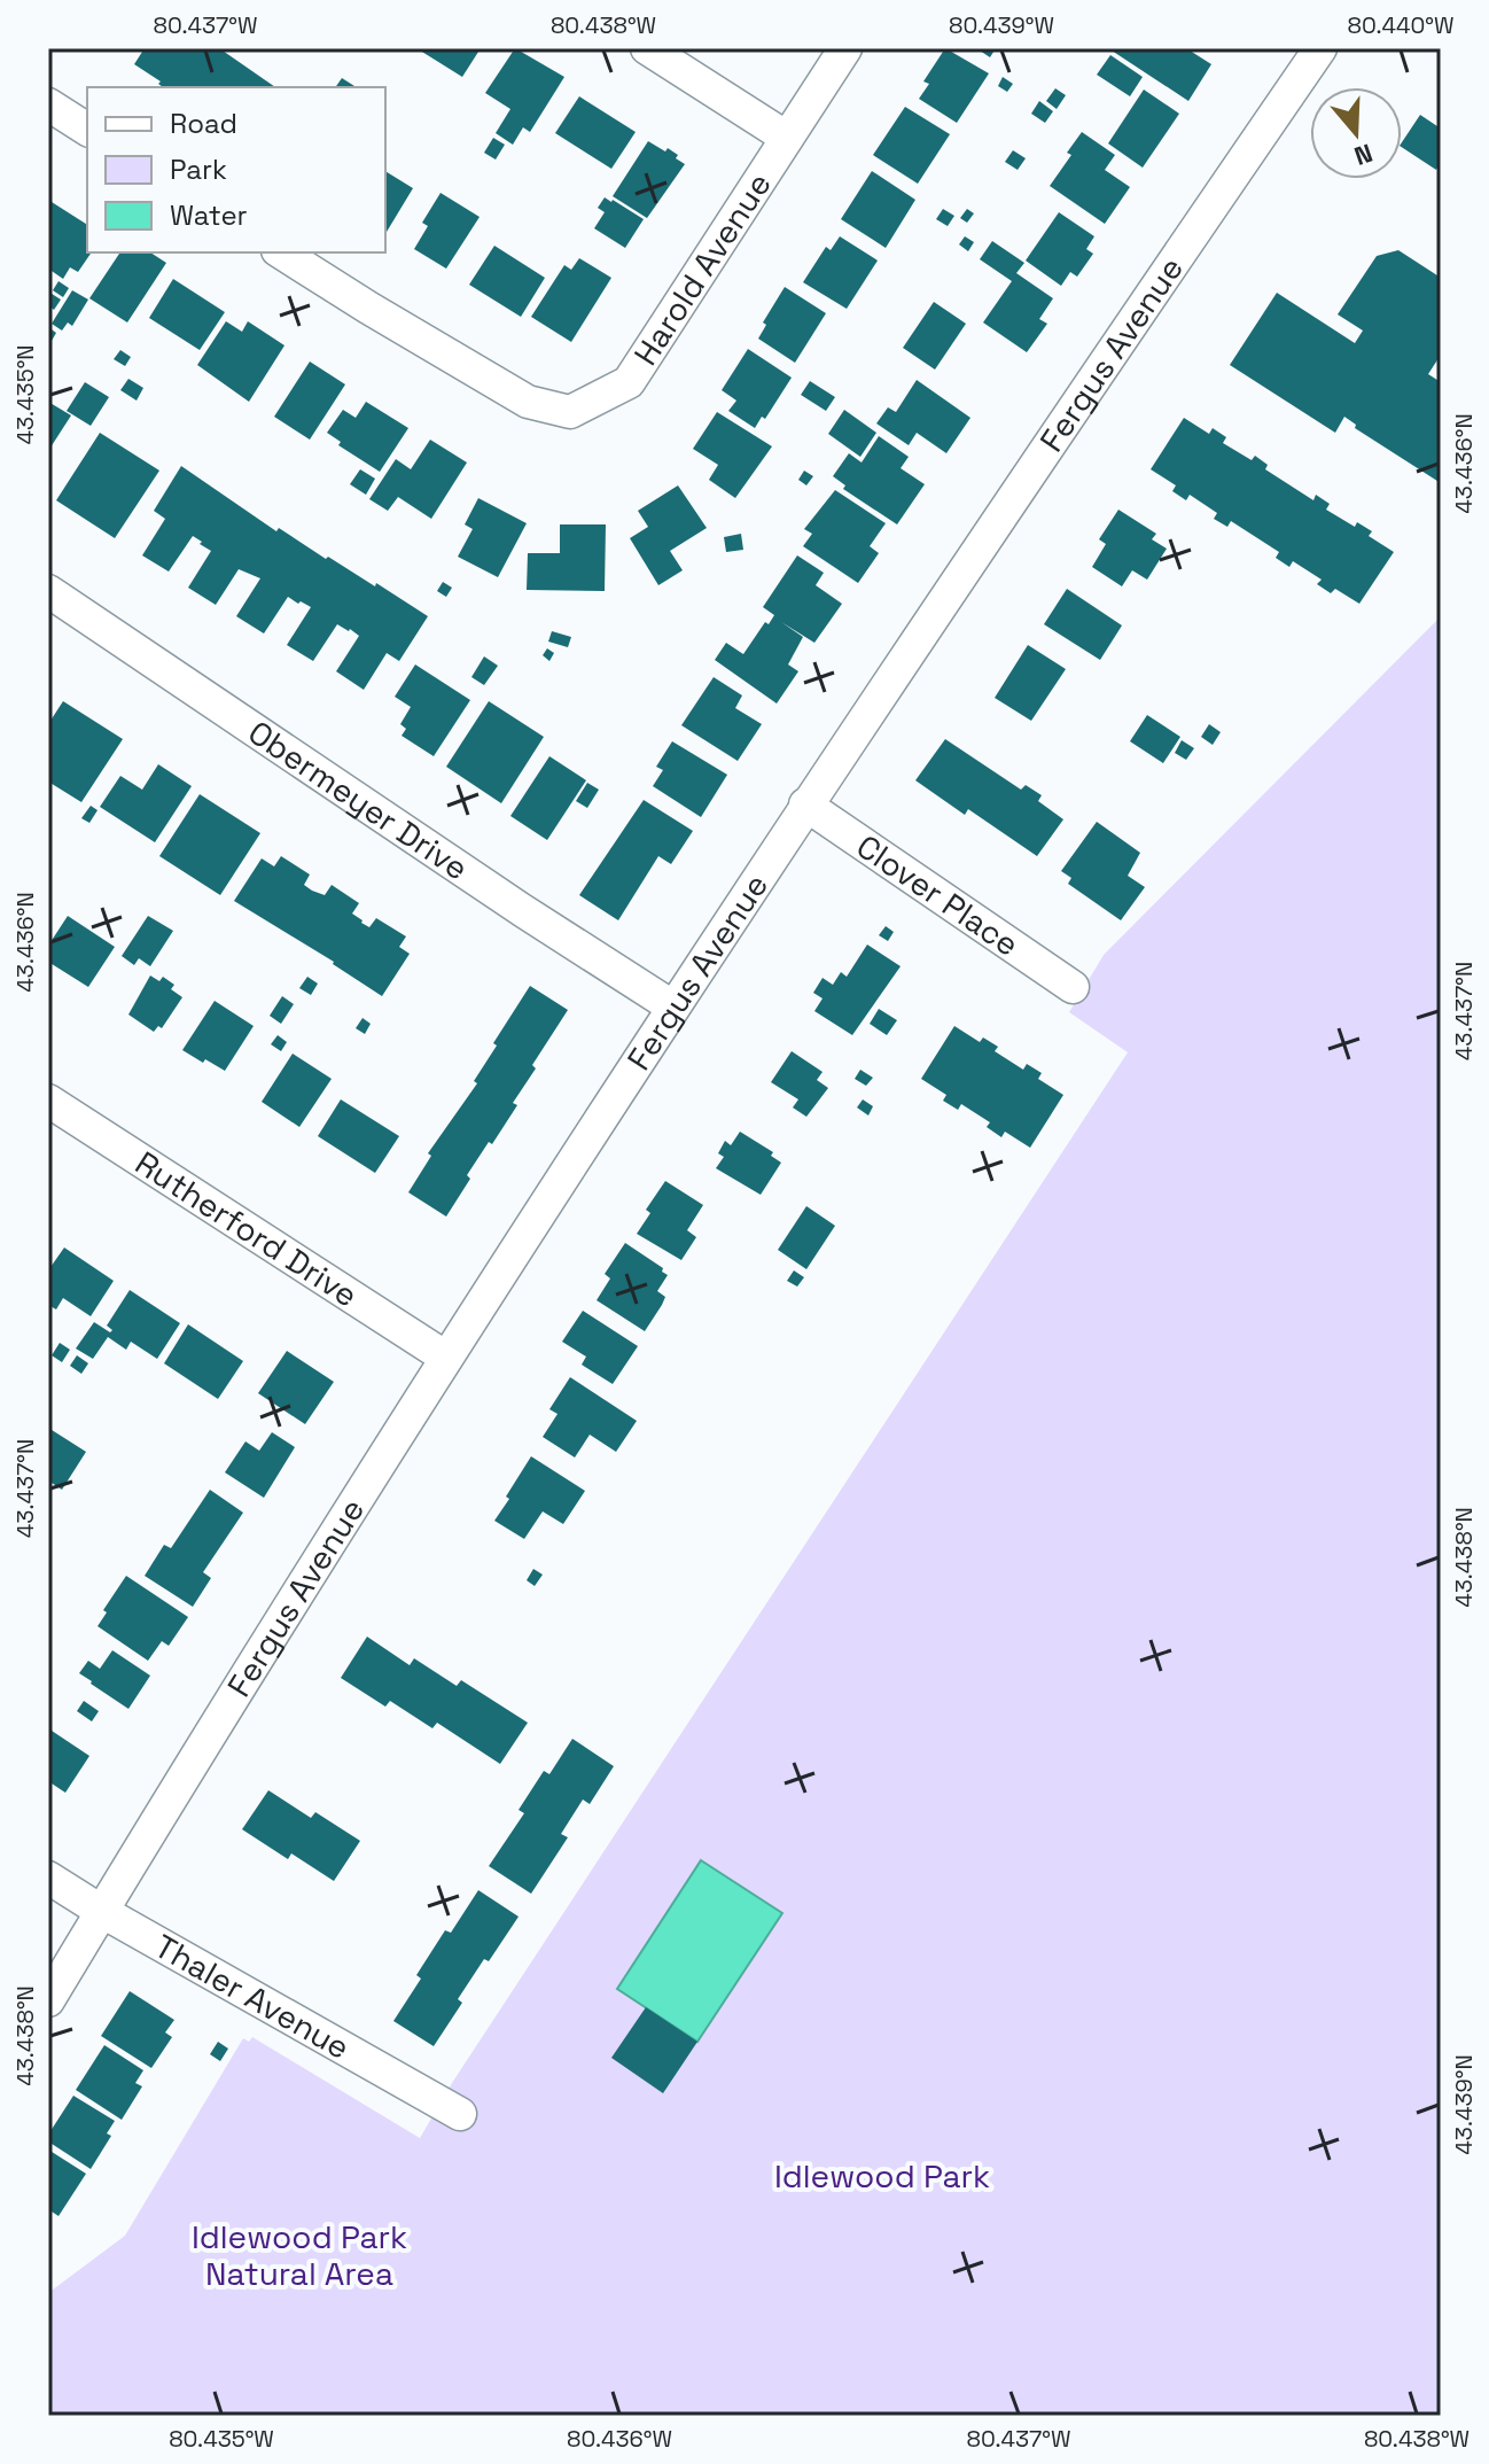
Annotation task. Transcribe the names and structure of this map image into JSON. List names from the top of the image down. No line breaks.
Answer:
{"streets":{"street":["Harold Avenue","Fergus Avenue","Obermeyer Drive","Clover Place","Rutherford Drive","Thaler Avenue"]},"crossings":[["Fergus Avenue","Obermeyer Drive"],["Fergus Avenue","Clover Place"],["Fergus Avenue","Rutherford Drive"],["Fergus Avenue","Thaler Avenue"]],"parks":["Idlewood Park","Idlewood Park Natural Area"],"legend":["Road","Park","Water"],"north":"bottom","coordinates":["80.437°W","80.438°W","80.439°W","80.440°W","43.435°N","43.436°N","43.437°N","43.438°N","43.439°N","80.435°W","80.436°W"]}
